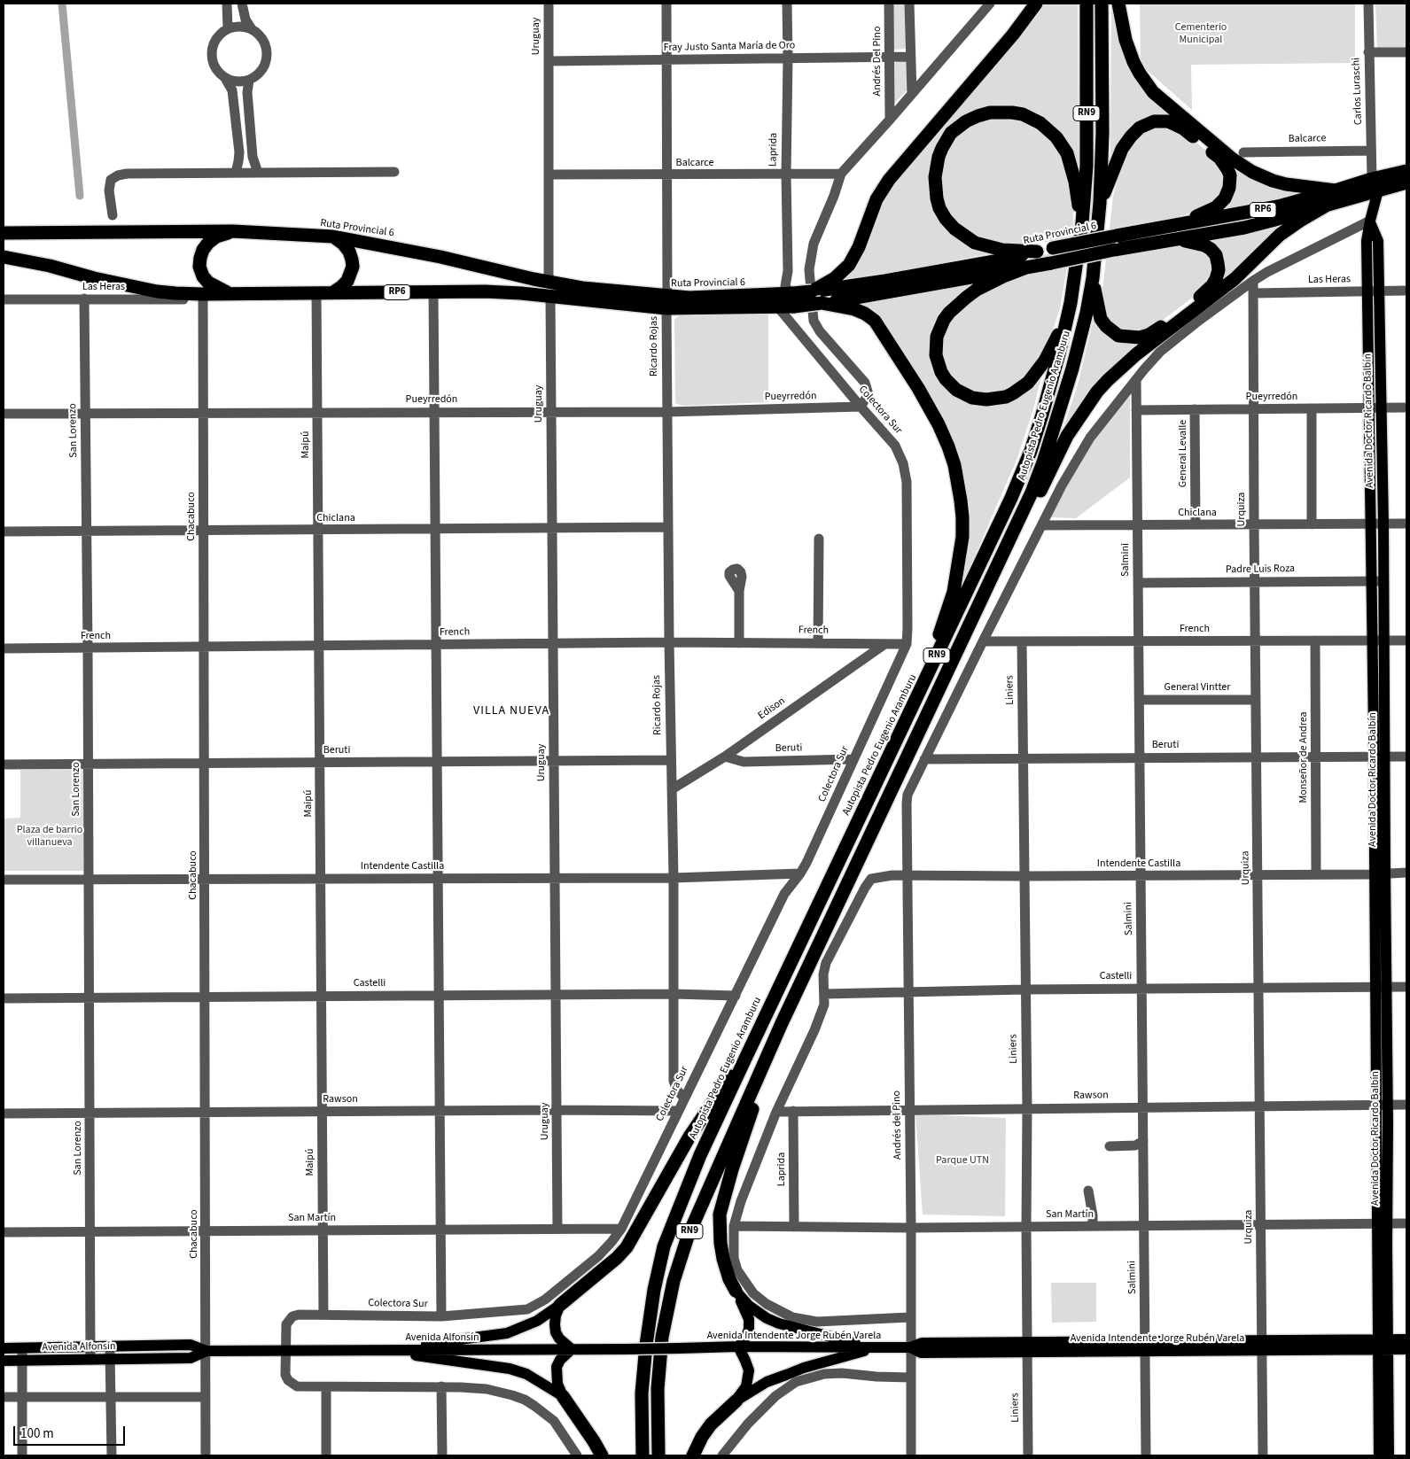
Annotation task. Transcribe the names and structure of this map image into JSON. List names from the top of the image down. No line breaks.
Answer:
{"streets":{"highway":["RN9","RP6","Ruta Provincial 6","Autopista Pedro Eugenio Aramburu"],"main road":["Avenida Doctor Ricardo Balbín","Avenida Intendente Jorge Rubén Varela","Avenida Alfonsín"],"street":["Uruguay","Fray Justo Santa María de Oro","Andrés Del Pino","Carlos Luraschi","Balcarce","Laprida","Las Heras","Ricardo Rojas","Pueyrredón","Colectora Sur","San Lorenzo","Maipú","General Levalle","Urquiza","Chiclana","Chacabuco","Salmini","Padre Luis Roza","French","General Vintter","Liniers","Edison","Beruti","Monseñor de Andrea","Intendente Castilla","Castelli","Rawson","Andrés del Pino","San Martín"]},"crossings":[["Uruguay","Fray Justo Santa María de Oro"],["Uruguay","Balcarce"],["Uruguay","Ruta Provincial 6"],["Uruguay","Pueyrredón"],["Uruguay","Chiclana"],["Uruguay","French"],["Uruguay","Beruti"],["Uruguay","Intendente Castilla"],["Uruguay","Castelli"],["Uruguay","Rawson"],["Uruguay","San Martín"],["Fray Justo Santa María de Oro","Andrés Del Pino"],["Fray Justo Santa María de Oro","Laprida"],["Fray Justo Santa María de Oro","Ricardo Rojas"],["Carlos Luraschi","Balcarce"],["Carlos Luraschi","Ruta Provincial 6"],["Carlos Luraschi","Avenida Doctor Ricardo Balbín"],["Balcarce","Laprida"],["Balcarce","Ricardo Rojas"],["Laprida","Ruta Provincial 6"],["Laprida","Rawson"],["Laprida","San Martín"],["Ruta Provincial 6","Las Heras"],["Ruta Provincial 6","Ricardo Rojas"],["Ruta Provincial 6","Colectora Sur"],["Ruta Provincial 6","Avenida Doctor Ricardo Balbín"],["Ruta Provincial 6","Maipú"],["Ruta Provincial 6","Chacabuco"],["Las Heras","Avenida Doctor Ricardo Balbín"],["Las Heras","San Lorenzo"],["Las Heras","Urquiza"],["Las Heras","Chacabuco"],["Ricardo Rojas","Pueyrredón"],["Ricardo Rojas","Colectora Sur"],["Ricardo Rojas","Chiclana"],["Ricardo Rojas","French"],["Ricardo Rojas","Edison"],["Ricardo Rojas","Beruti"],["Ricardo Rojas","Intendente Castilla"],["Ricardo Rojas","Castelli"],["Pueyrredón","Colectora Sur"],["Pueyrredón","Avenida Doctor Ricardo Balbín"],["Pueyrredón","San Lorenzo"],["Pueyrredón","Maipú"],["Pueyrredón","General Levalle"],["Pueyrredón","Urquiza"],["Pueyrredón","Chacabuco"],["Pueyrredón","Salmini"],["Colectora Sur","Maipú"],["Colectora Sur","French"],["Colectora Sur","Beruti"],["Colectora Sur","Intendente Castilla"],["Colectora Sur","Castelli"],["Colectora Sur","Rawson"],["Colectora Sur","San Martín"],["Colectora Sur","Avenida Alfonsín"],["Avenida Doctor Ricardo Balbín","Chiclana"],["Avenida Doctor Ricardo Balbín","Padre Luis Roza"],["Avenida Doctor Ricardo Balbín","French"],["Avenida Doctor Ricardo Balbín","Beruti"],["Avenida Doctor Ricardo Balbín","Intendente Castilla"],["Avenida Doctor Ricardo Balbín","Castelli"],["Avenida Doctor Ricardo Balbín","Rawson"],["Avenida Doctor Ricardo Balbín","San Martín"],["Avenida Doctor Ricardo Balbín","Avenida Intendente Jorge Rubén Varela"],["San Lorenzo","Chiclana"],["San Lorenzo","French"],["San Lorenzo","Beruti"],["San Lorenzo","Intendente Castilla"],["San Lorenzo","Castelli"],["San Lorenzo","Rawson"],["San Lorenzo","San Martín"],["San Lorenzo","Avenida Alfonsín"],["Maipú","Chiclana"],["Maipú","French"],["Maipú","Beruti"],["Maipú","Intendente Castilla"],["Maipú","Castelli"],["Maipú","Rawson"],["Maipú","San Martín"],["General Levalle","Chiclana"],["Urquiza","Chiclana"],["Urquiza","Padre Luis Roza"],["Urquiza","French"],["Urquiza","General Vintter"],["Urquiza","Beruti"],["Urquiza","Intendente Castilla"],["Urquiza","Castelli"],["Urquiza","Rawson"],["Urquiza","San Martín"],["Urquiza","Avenida Intendente Jorge Rubén Varela"],["Chiclana","Chacabuco"],["Chiclana","Salmini"],["Chacabuco","French"],["Chacabuco","Beruti"],["Chacabuco","Intendente Castilla"],["Chacabuco","Castelli"],["Chacabuco","Rawson"],["Chacabuco","San Martín"],["Chacabuco","Avenida Alfonsín"],["Salmini","Padre Luis Roza"],["Salmini","French"],["Salmini","General Vintter"],["Salmini","Beruti"],["Salmini","Intendente Castilla"],["Salmini","Castelli"],["Salmini","Rawson"],["Salmini","San Martín"],["Salmini","Avenida Intendente Jorge Rubén Varela"],["French","Liniers"],["French","Edison"],["French","Monseñor de Andrea"],["Liniers","Beruti"],["Liniers","Intendente Castilla"],["Liniers","Castelli"],["Liniers","Rawson"],["Liniers","San Martín"],["Liniers","Avenida Intendente Jorge Rubén Varela"],["Edison","Beruti"],["Beruti","Monseñor de Andrea"],["Beruti","Andrés del Pino"],["Monseñor de Andrea","Intendente Castilla"],["Intendente Castilla","Castelli"],["Intendente Castilla","Andrés del Pino"],["Castelli","Andrés del Pino"],["Rawson","Andrés del Pino"],["Andrés del Pino","San Martín"],["Andrés del Pino","Avenida Intendente Jorge Rubén Varela"],["Avenida Intendente Jorge Rubén Varela","Avenida Alfonsín"]],"districts":["VILLA NUEVA"],"parks":["Cementerio Municipal","Plaza de barrio villanueva","Parque UTN"],"scale_bar":"100 m"}
